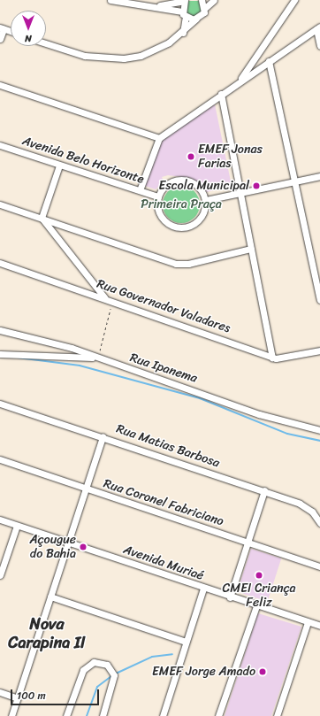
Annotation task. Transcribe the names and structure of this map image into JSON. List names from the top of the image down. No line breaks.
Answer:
{"streets":{"street":["Avenida Belo Horizonte","Rua Governador Valadares","Rua Ipanema","Rua Matias Barbosa","Rua Coronel Fabriciano","Avenida Muriaé"]},"districts":["Nova Carapina II"],"parks":["Primeira Praça"],"places":["EMEF Jonas Farias","Escola Municipal","Açougue do Bahia","CMEI Criança Feliz","EMEF Jorge Amado"],"scale_bar":"100 m","north":"bottom"}
